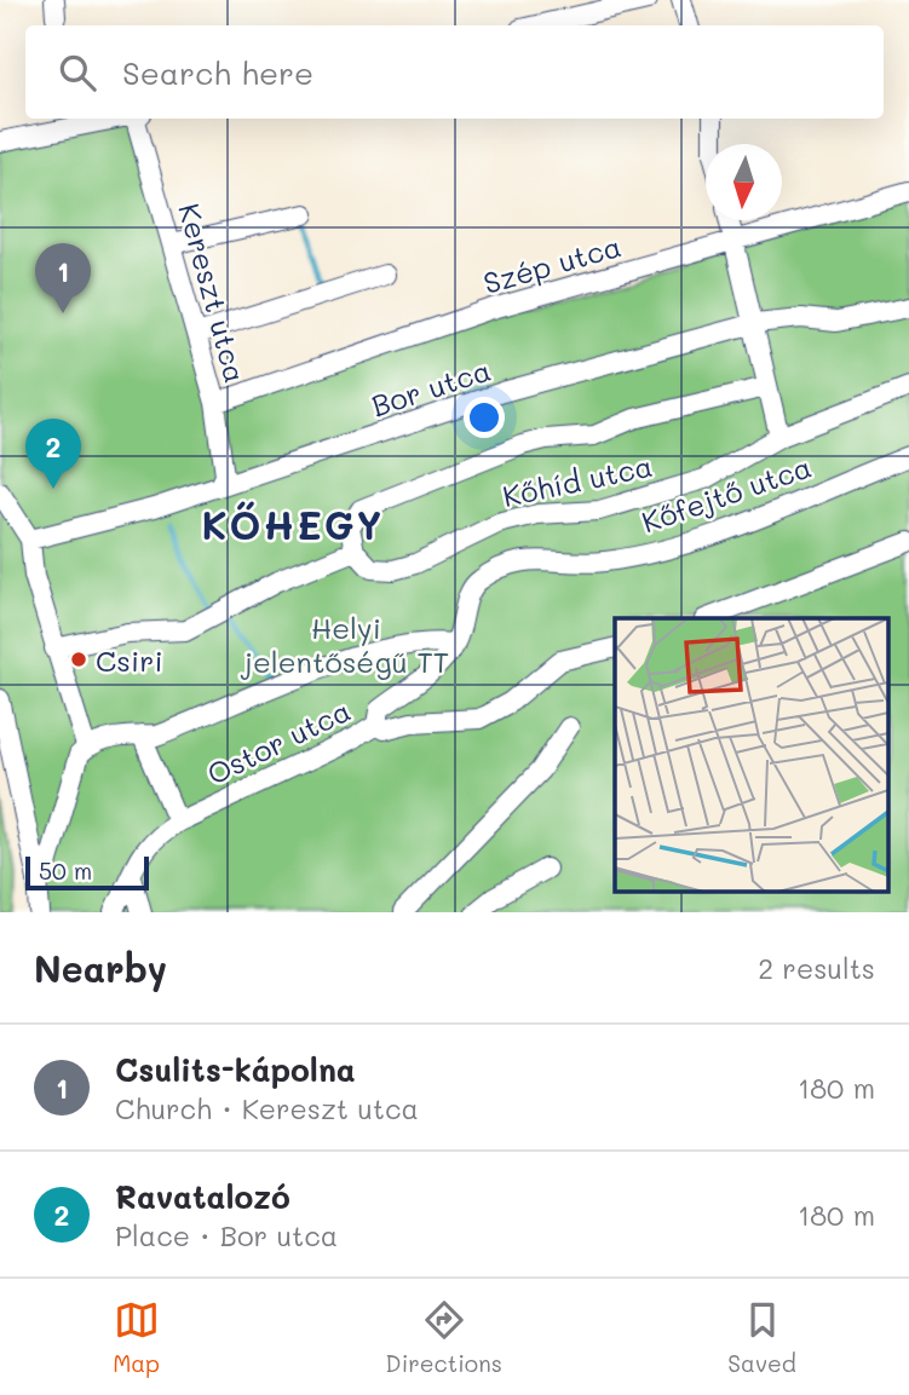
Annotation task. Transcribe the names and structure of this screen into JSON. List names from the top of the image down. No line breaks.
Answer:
{"streets":{"street":["Szép utca","Kereszt utca","Bor utca","Kőhíd utca","Kőfejtő utca","Ostor utca"]},"crossings":[["Szép utca","Kereszt utca"],["Kereszt utca","Bor utca"]],"districts":["KŐHEGY"],"parks":["Helyi jelentőségű TT"],"places":["Csiri"],"scale_bar":"50 m","north":"bottom","page":{"search":"Search here","pins":["1","2"],"scale":"50 m","heading":["Nearby","2 results"],"list":[{"mark":"1","name":"Csulits-kápolna","note":"Church · Kereszt utca","value":"180 m"},{"mark":"2","name":"Ravatalozó","note":"Place · Bor utca","value":"180 m"}],"nav":["Map","Directions","Saved"]}}
